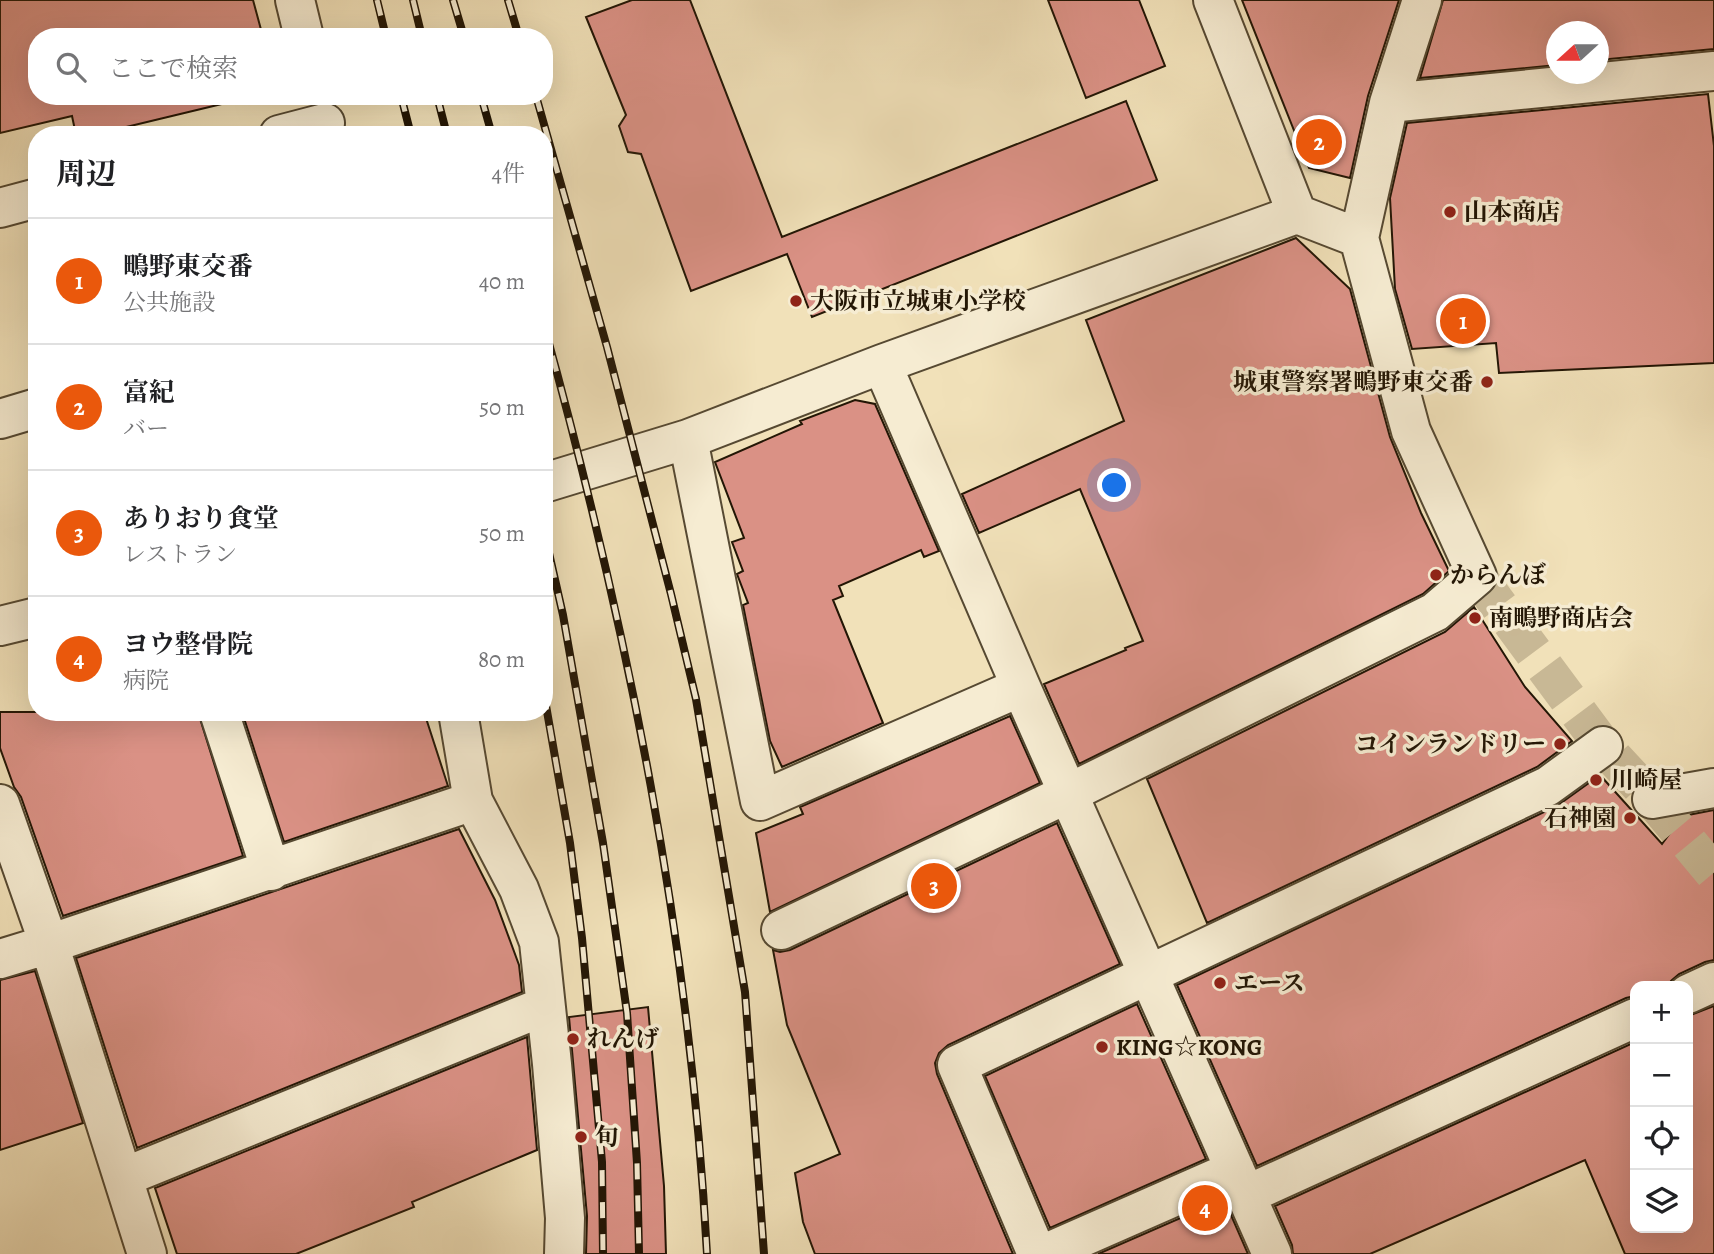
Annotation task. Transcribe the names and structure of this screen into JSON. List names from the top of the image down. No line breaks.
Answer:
{"places":["山本商店","大阪市立城東小学校","城東警察署鴫野東交番","からんぼ","南鴫野商店会","コインランドリー","川崎屋","石神園","エース","れんげ","KING☆KONG","旬"],"north":"left","page":{"search":"ここで検索","pins":["2","1","3","4"],"heading":["周辺","4件"],"list":[{"mark":"1","name":"鴫野東交番","note":"公共施設","value":"40 m"},{"mark":"2","name":"富紀","note":"バー","value":"50 m"},{"mark":"3","name":"ありおり食堂","note":"レストラン","value":"50 m"},{"mark":"4","name":"ヨウ整骨院","note":"病院","value":"80 m"}],"map_buttons":["+","−"]}}
